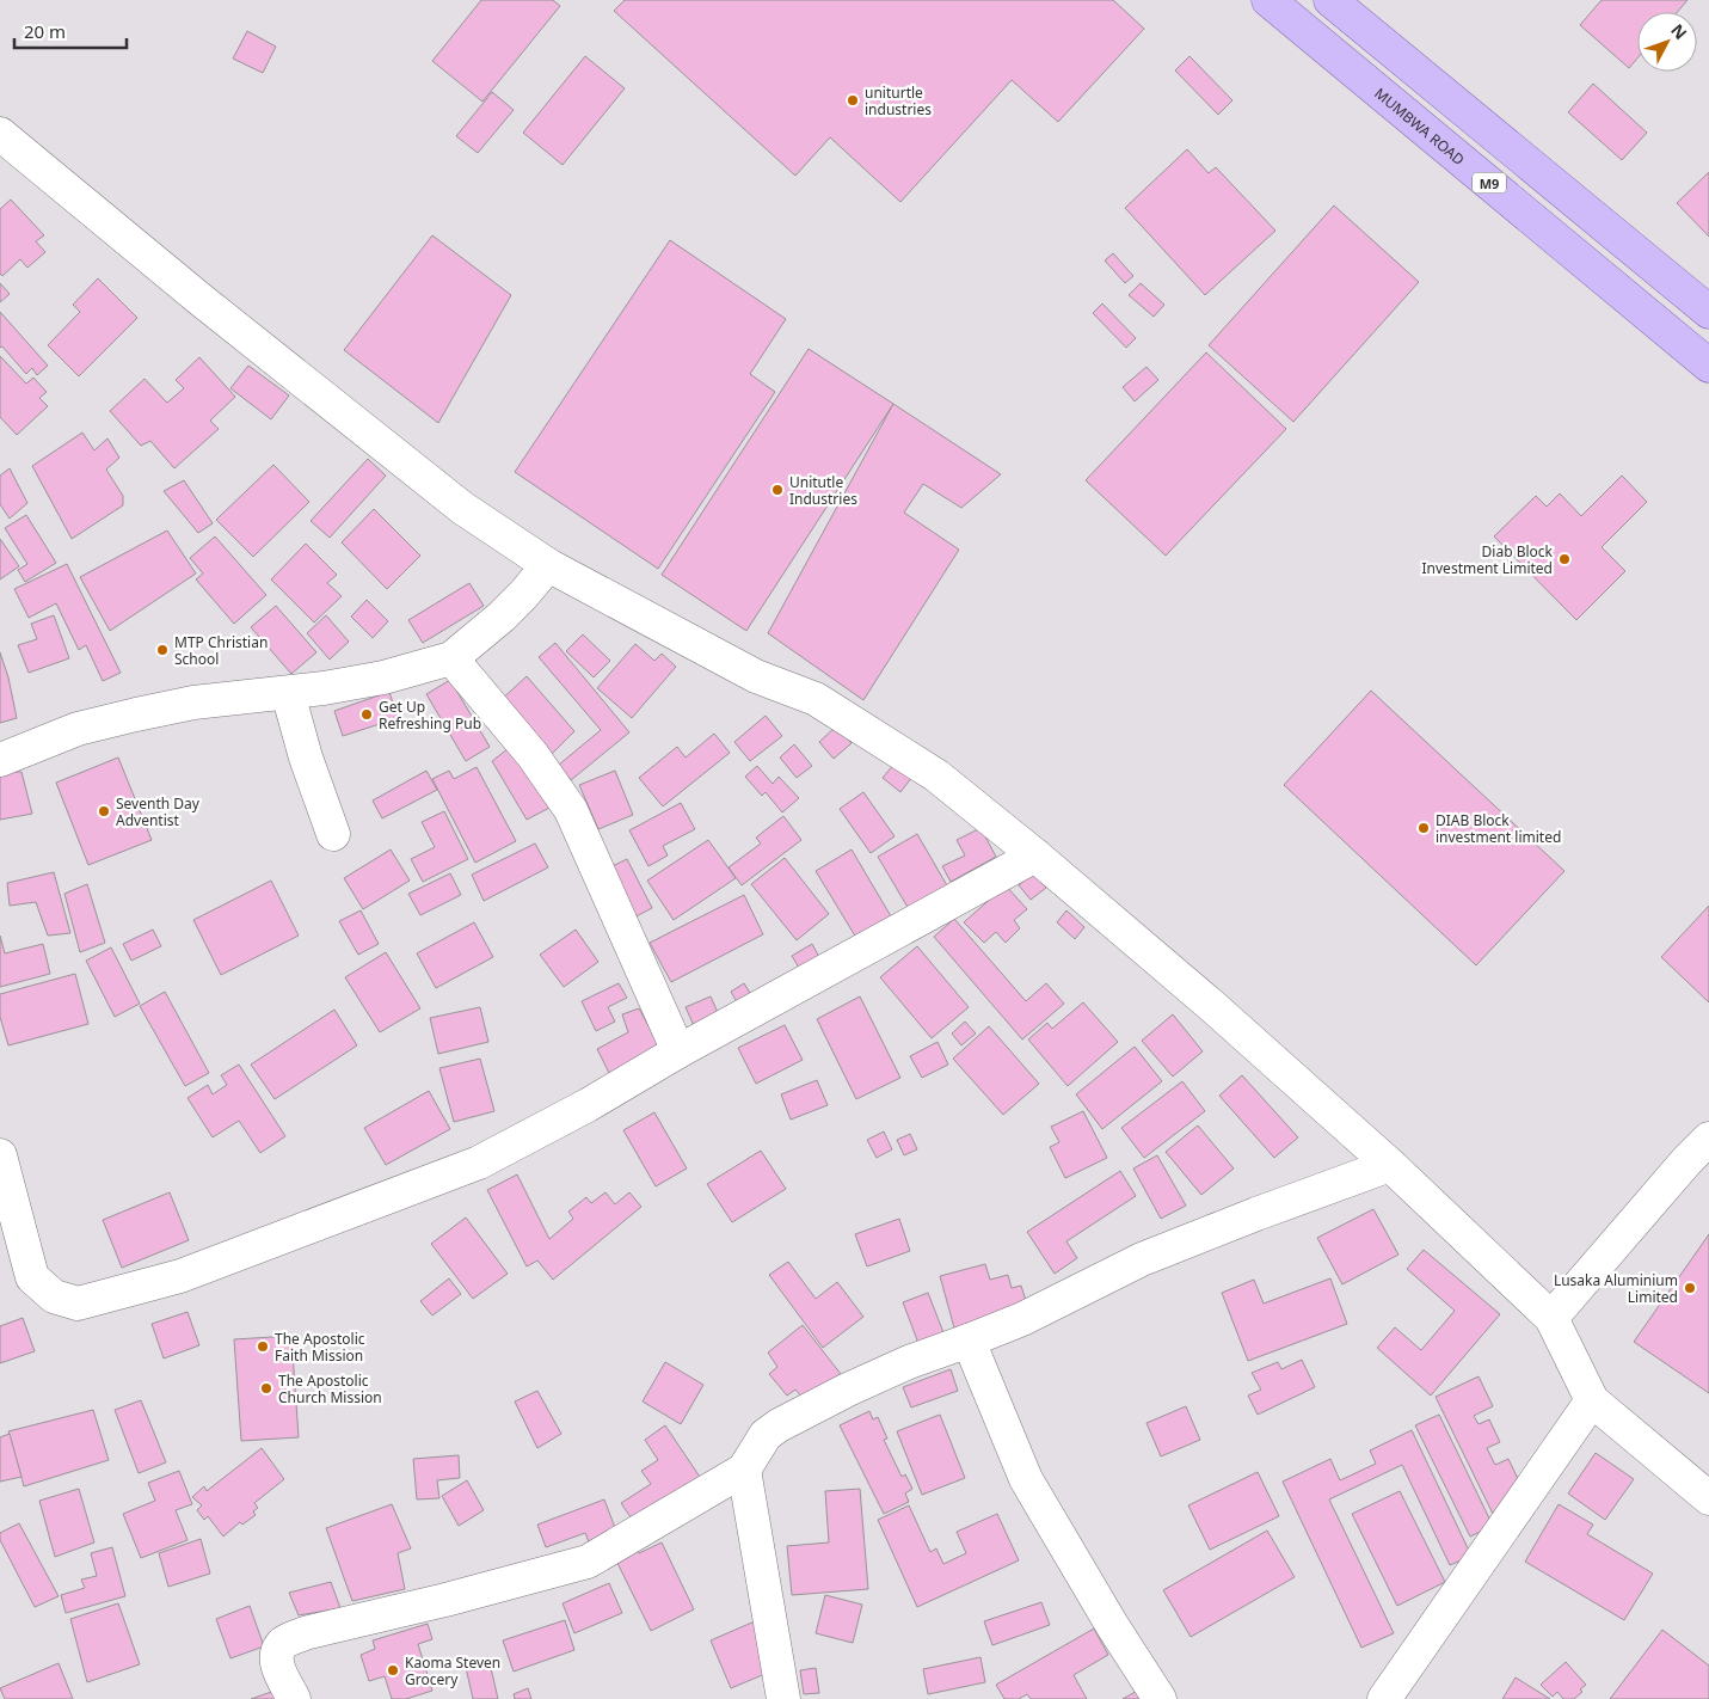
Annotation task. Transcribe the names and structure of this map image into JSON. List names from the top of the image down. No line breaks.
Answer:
{"streets":{"main road":["MUMBWA ROAD","M9"]},"places":["uniturtle industries","Unitutle Industries","Diab Block Investment Limited","MTP Christian School","Get Up Refreshing Pub","Seventh Day Adventist","DIAB Block investment limited","Lusaka Aluminium Limited","The Apostolic Faith Mission","The Apostolic Church Mission","Kaoma Steven Grocery"],"scale_bar":"20 m","north":"top right"}
